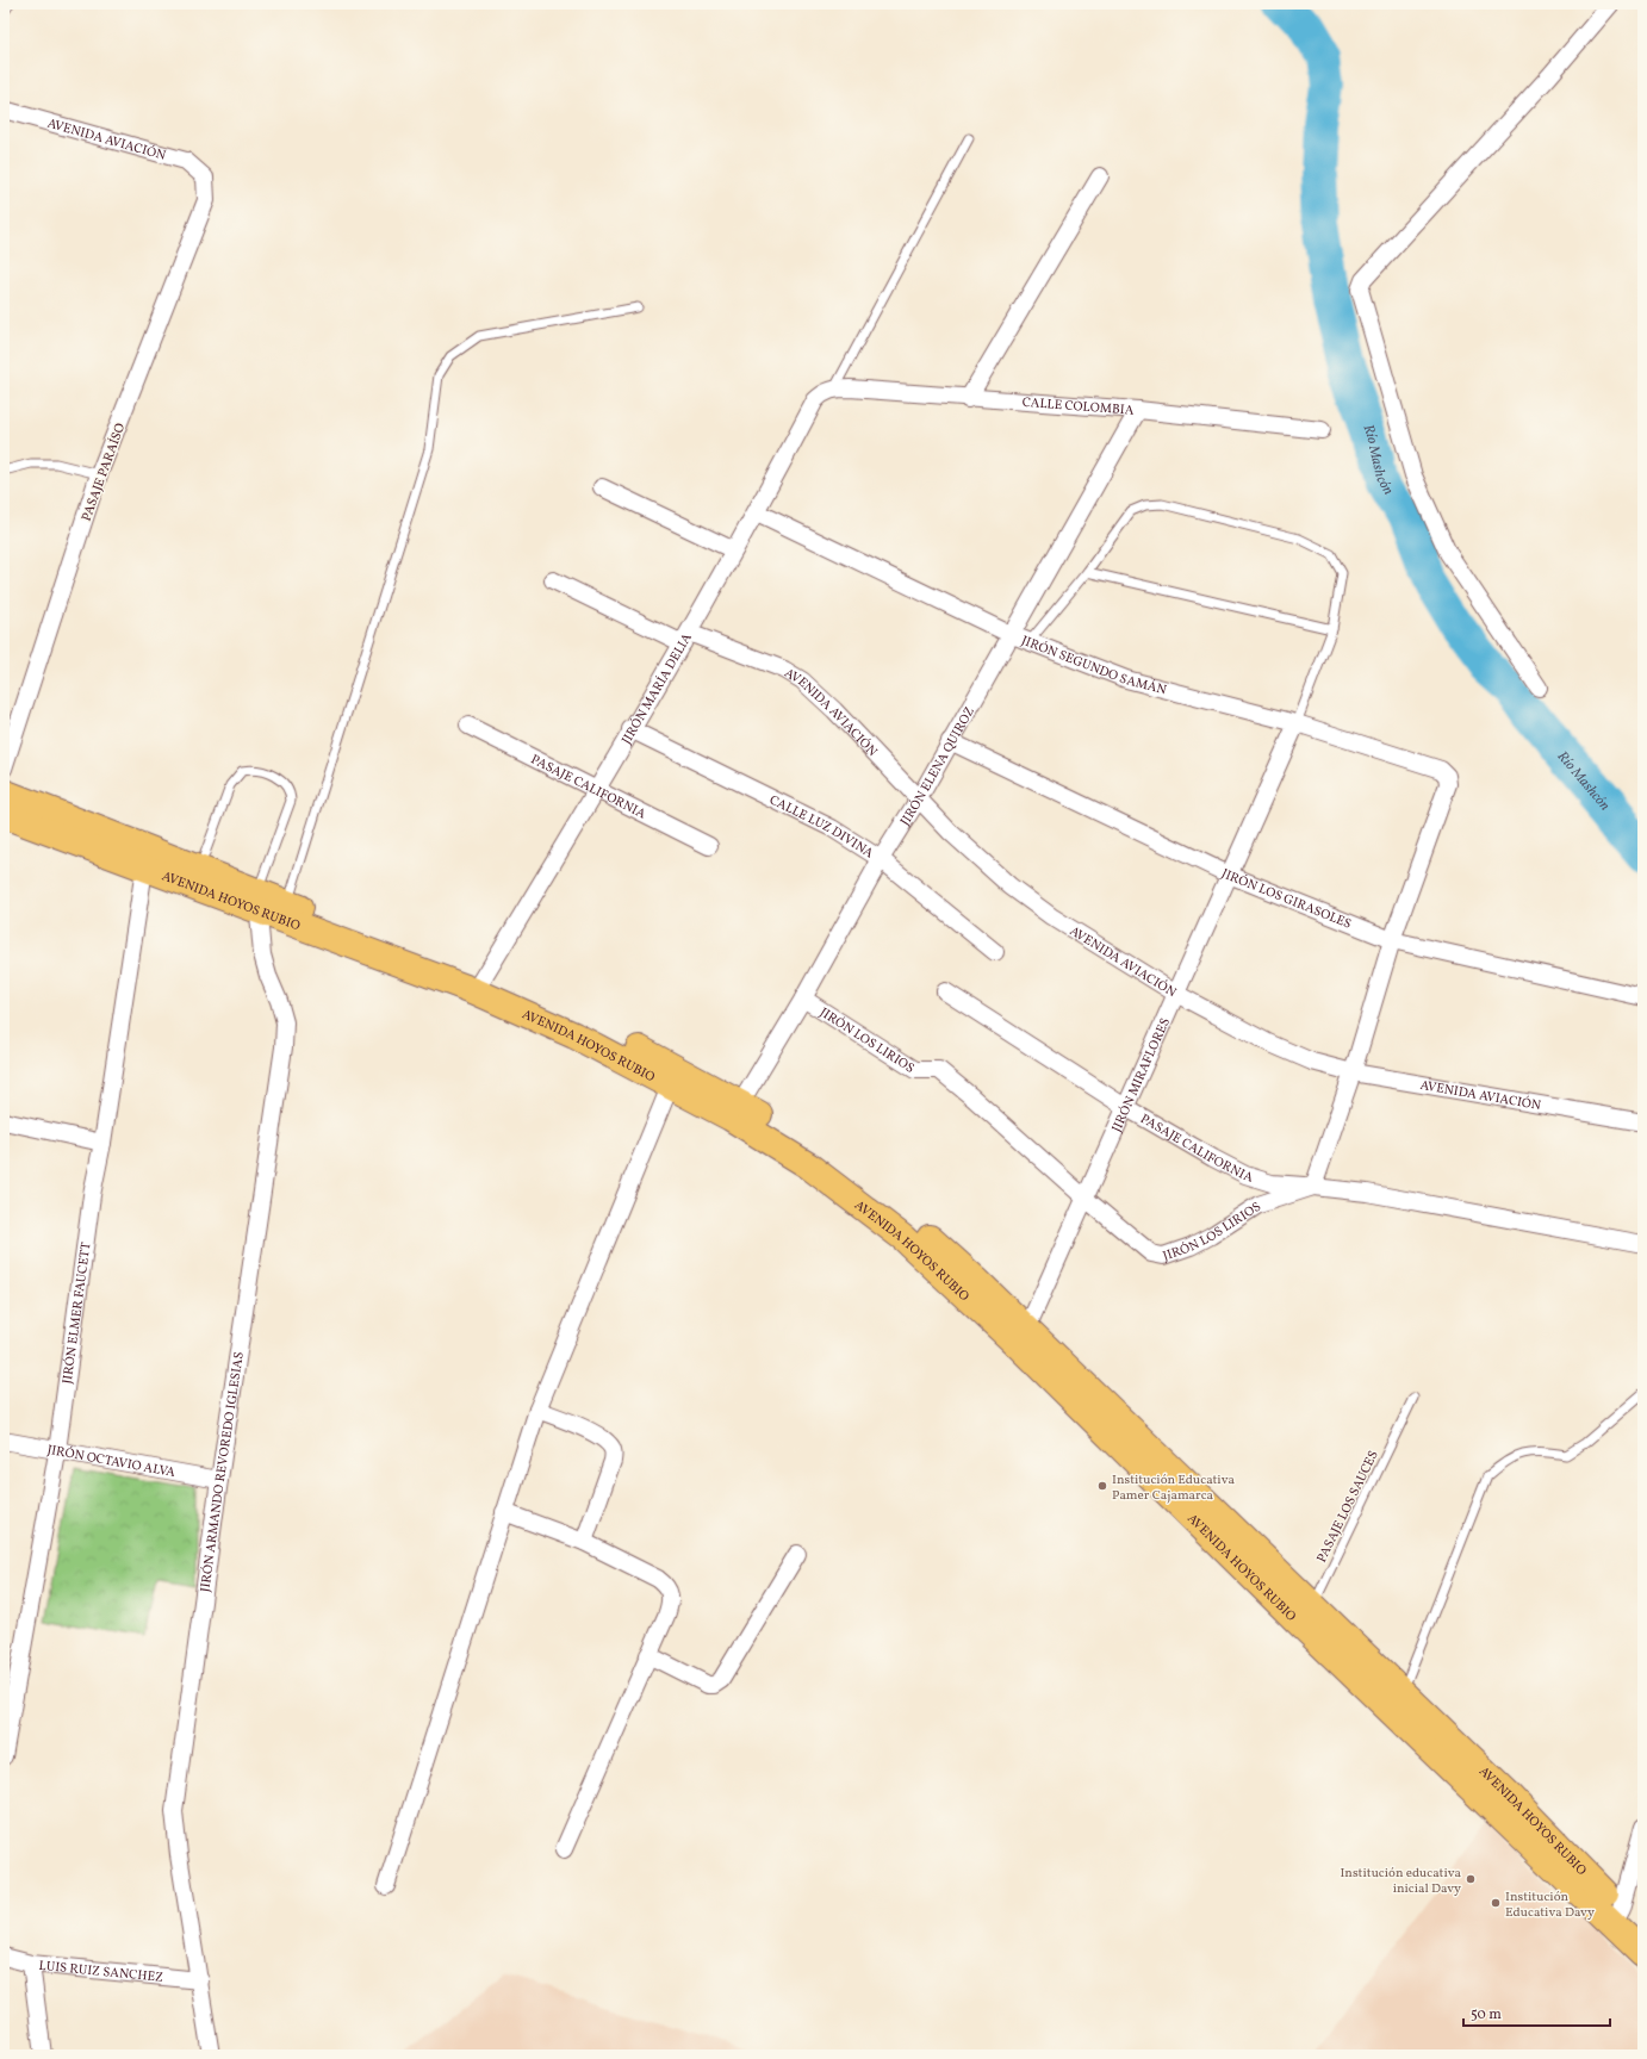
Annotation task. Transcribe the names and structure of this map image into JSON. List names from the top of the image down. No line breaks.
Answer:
{"streets":{"main road":["AVENIDA HOYOS RUBIO"],"street":["AVENIDA AVIACIÓN","CALLE COLOMBIA","PASAJE PARAÍSO","JIRÓN SEGUNDO SAMÁN","JIRÓN MARÍA DELIA","JIRÓN ELENA QUIROZ","PASAJE CALIFORNIA","CALLE LUZ DIVINA","JIRÓN LOS GIRASOLES","JIRÓN LOS LIRIOS","JIRÓN MIRAFLORES","JIRÓN ELMER FAUCETT","JIRÓN OCTAVIO ALVA","JIRÓN ARMANDO REVOREDO IGLESIAS","LUIS RUIZ SANCHEZ"],"lane":["PASAJE LOS SAUCES"]},"crossings":[["AVENIDA AVIACIÓN","PASAJE PARAÍSO"],["AVENIDA AVIACIÓN","JIRÓN MARÍA DELIA"],["AVENIDA AVIACIÓN","JIRÓN ELENA QUIROZ"],["AVENIDA AVIACIÓN","JIRÓN MIRAFLORES"],["CALLE COLOMBIA","JIRÓN MARÍA DELIA"],["CALLE COLOMBIA","JIRÓN ELENA QUIROZ"],["JIRÓN SEGUNDO SAMÁN","JIRÓN MARÍA DELIA"],["JIRÓN SEGUNDO SAMÁN","JIRÓN ELENA QUIROZ"],["JIRÓN SEGUNDO SAMÁN","JIRÓN LOS GIRASOLES"],["JIRÓN SEGUNDO SAMÁN","JIRÓN MIRAFLORES"],["JIRÓN MARÍA DELIA","PASAJE CALIFORNIA"],["JIRÓN MARÍA DELIA","CALLE LUZ DIVINA"],["JIRÓN MARÍA DELIA","AVENIDA HOYOS RUBIO"],["JIRÓN ELENA QUIROZ","CALLE LUZ DIVINA"],["JIRÓN ELENA QUIROZ","JIRÓN LOS GIRASOLES"],["JIRÓN ELENA QUIROZ","AVENIDA HOYOS RUBIO"],["JIRÓN ELENA QUIROZ","JIRÓN LOS LIRIOS"],["PASAJE CALIFORNIA","JIRÓN LOS LIRIOS"],["PASAJE CALIFORNIA","JIRÓN MIRAFLORES"],["JIRÓN LOS GIRASOLES","JIRÓN MIRAFLORES"],["AVENIDA HOYOS RUBIO","JIRÓN MIRAFLORES"],["AVENIDA HOYOS RUBIO","JIRÓN ELMER FAUCETT"],["AVENIDA HOYOS RUBIO","JIRÓN ARMANDO REVOREDO IGLESIAS"],["AVENIDA HOYOS RUBIO","PASAJE LOS SAUCES"],["JIRÓN LOS LIRIOS","JIRÓN MIRAFLORES"],["JIRÓN ELMER FAUCETT","JIRÓN OCTAVIO ALVA"],["JIRÓN OCTAVIO ALVA","JIRÓN ARMANDO REVOREDO IGLESIAS"],["JIRÓN ARMANDO REVOREDO IGLESIAS","LUIS RUIZ SANCHEZ"]],"water":["Río Mashcón"],"places":["Institución Educativa Pamer Cajamarca","Institución educativa inicial Davy","Institución Educativa Davy"],"scale_bar":"50 m"}
